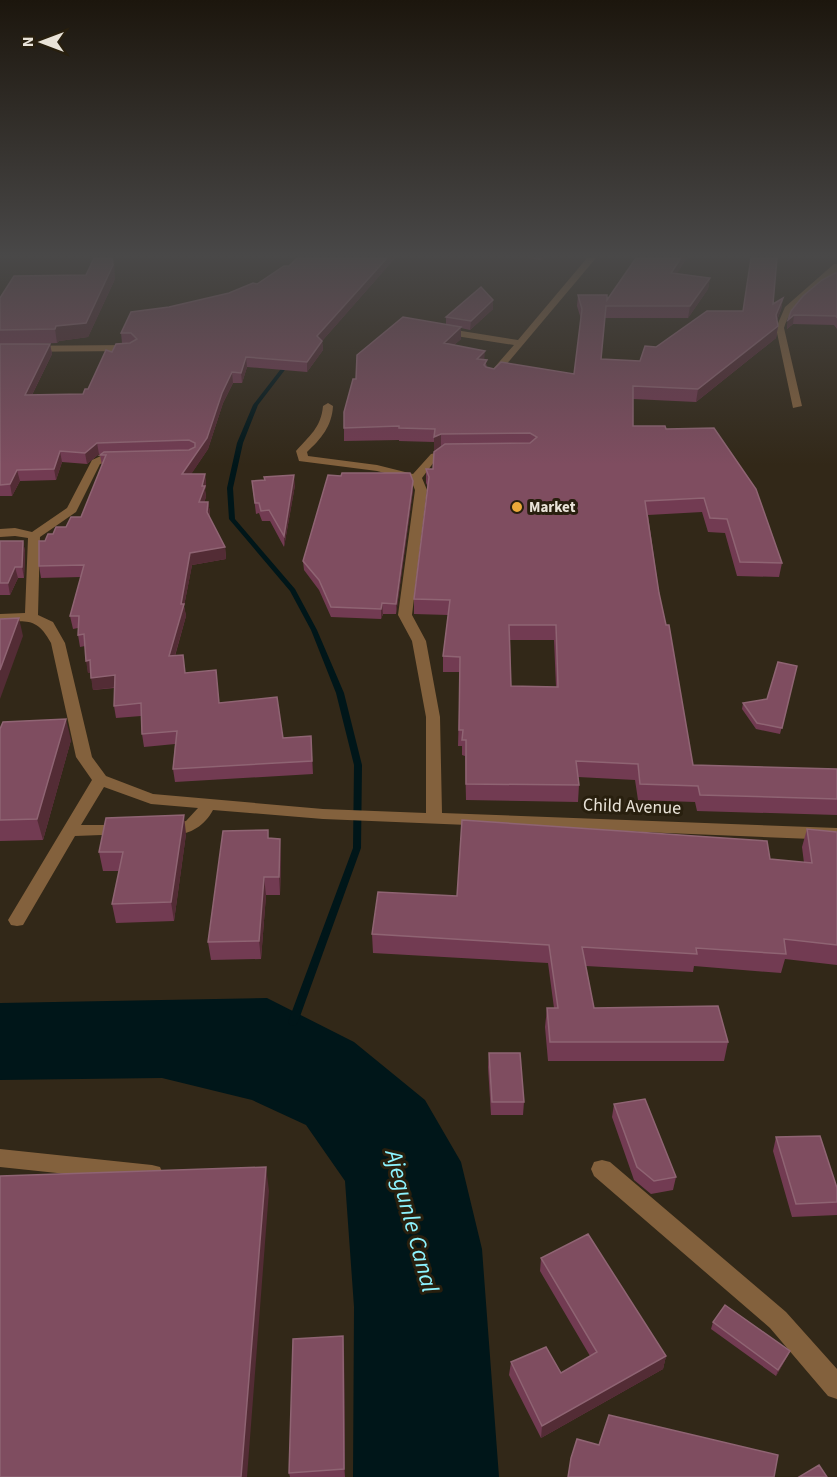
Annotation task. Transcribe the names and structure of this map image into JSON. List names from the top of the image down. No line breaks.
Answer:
{"streets":{"street":["Child Avenue"]},"water":["Ajegunle Canal"],"places":["Market"],"north":"left"}
